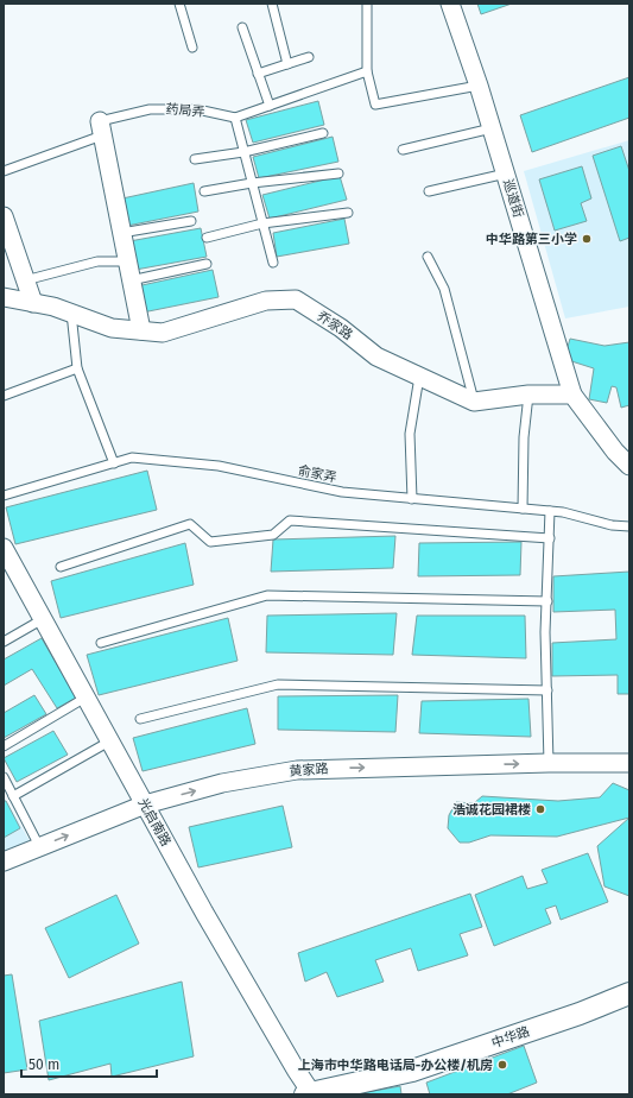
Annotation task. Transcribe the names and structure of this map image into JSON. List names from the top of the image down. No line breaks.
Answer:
{"streets":{"street":["巡道街","乔家路","黄家路","光启南路","中华路"],"lane":["药局弄","俞家弄"]},"crossings":[["黄家路","光启南路"],["光启南路","中华路"]],"one_way":["黄家路"],"places":["中华路第三小学","浩诚花园裙楼","上海市中华路电话局-办公楼/机房"],"scale_bar":"50 m"}
